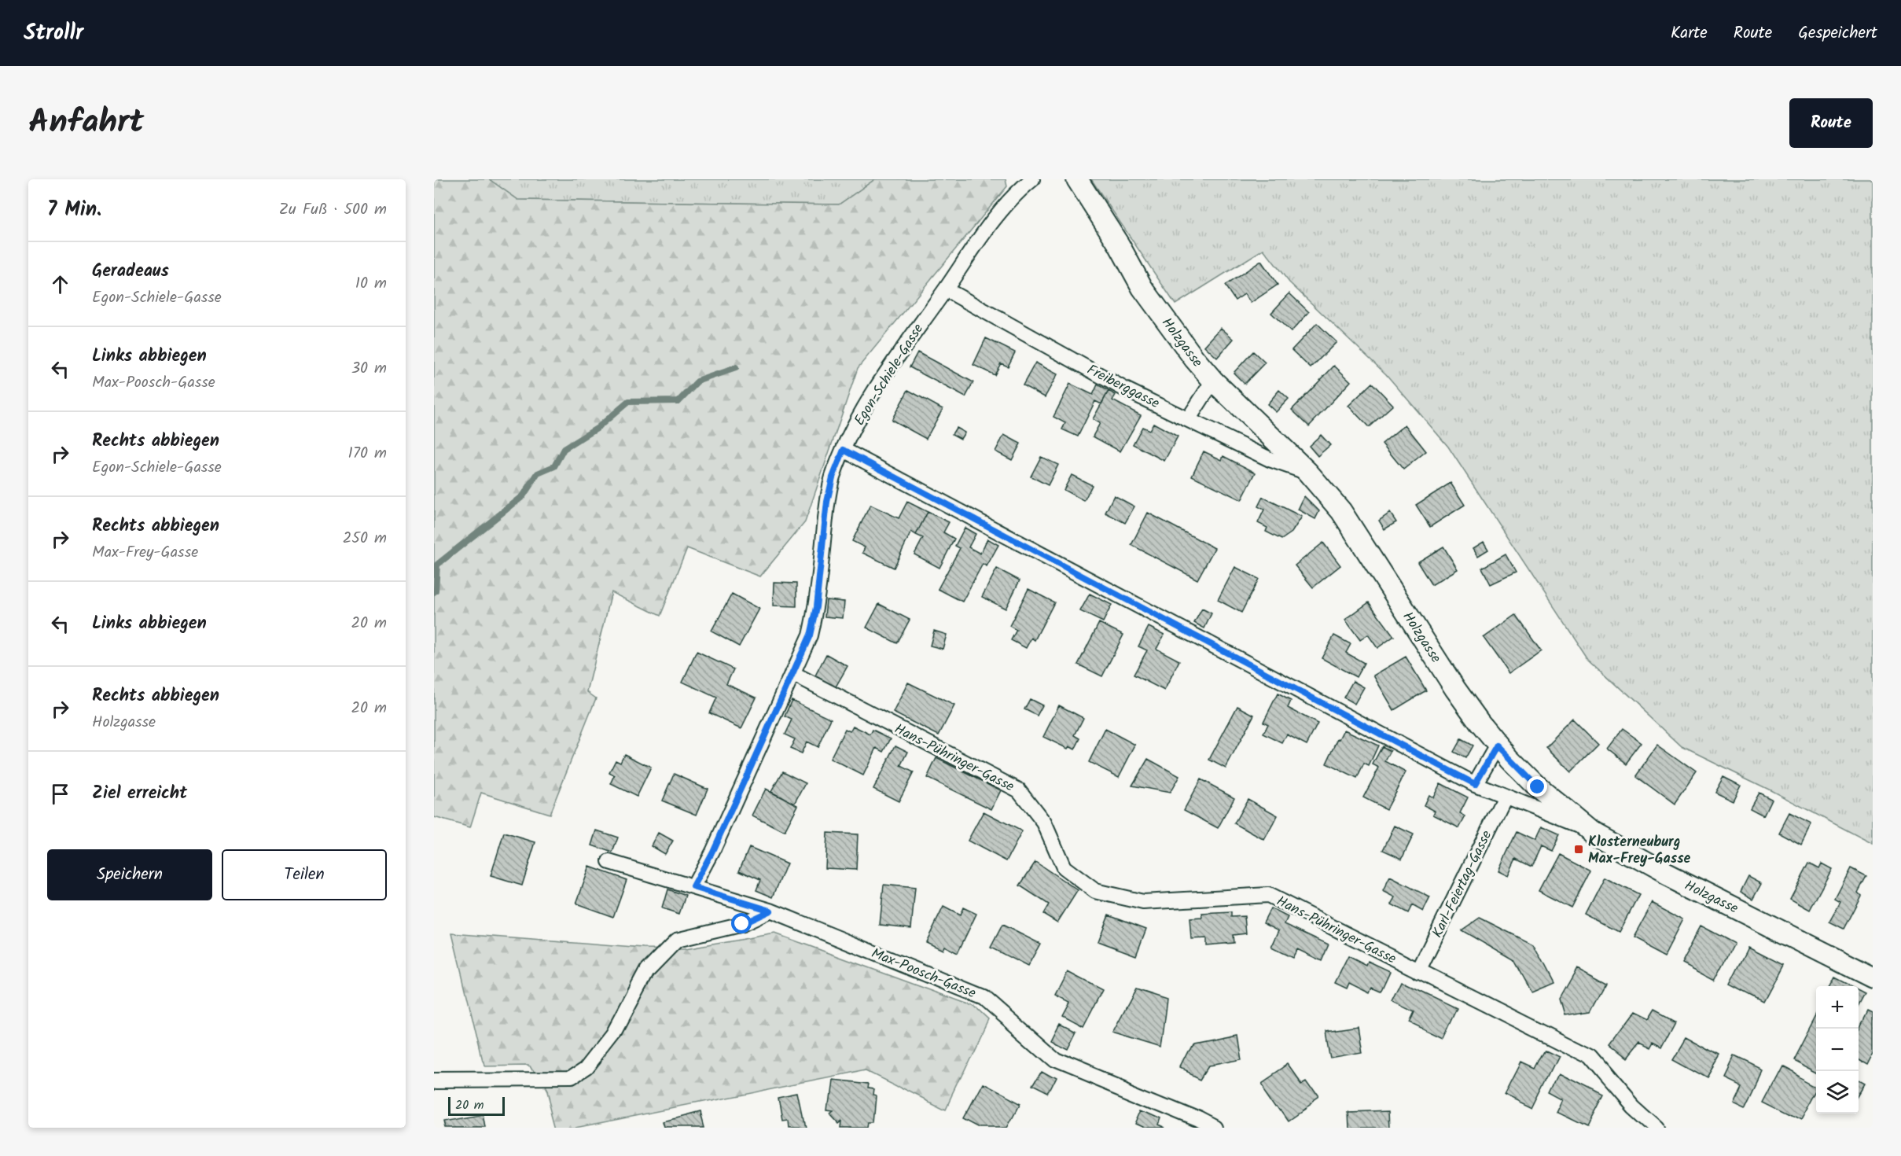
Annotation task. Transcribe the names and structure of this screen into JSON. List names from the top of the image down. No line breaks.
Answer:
{"streets":{"street":["Holzgasse","Egon-Schiele-Gasse","Freiberggasse","Hans-Pühringer-Gasse","Karl-Feiertag-Gasse","Max-Poosch-Gasse"]},"crossings":[["Holzgasse","Freiberggasse"],["Egon-Schiele-Gasse","Freiberggasse"],["Egon-Schiele-Gasse","Hans-Pühringer-Gasse"],["Egon-Schiele-Gasse","Max-Poosch-Gasse"],["Hans-Pühringer-Gasse","Karl-Feiertag-Gasse"]],"places":{"transit":["Klosterneuburg Max-Frey-Gasse"]},"scale_bar":"20 m","page":{"header":"Strollr","nav":["Karte","Route","Gespeichert"],"title":"Anfahrt","buttons":["Route",["Speichern","Teilen"]],"heading":["7 Min.","Zu Fuß · 500 m"],"list":[["Geradeaus","Egon-Schiele-Gasse","10 m"],["Links abbiegen","Max-Poosch-Gasse","30 m"],["Rechts abbiegen","Egon-Schiele-Gasse","170 m"],["Rechts abbiegen","Max-Frey-Gasse","250 m"],["Links abbiegen","20 m"],["Rechts abbiegen","Holzgasse","20 m"],"Ziel erreicht"],"map_buttons":["+","−"],"scale":"20 m"}}
